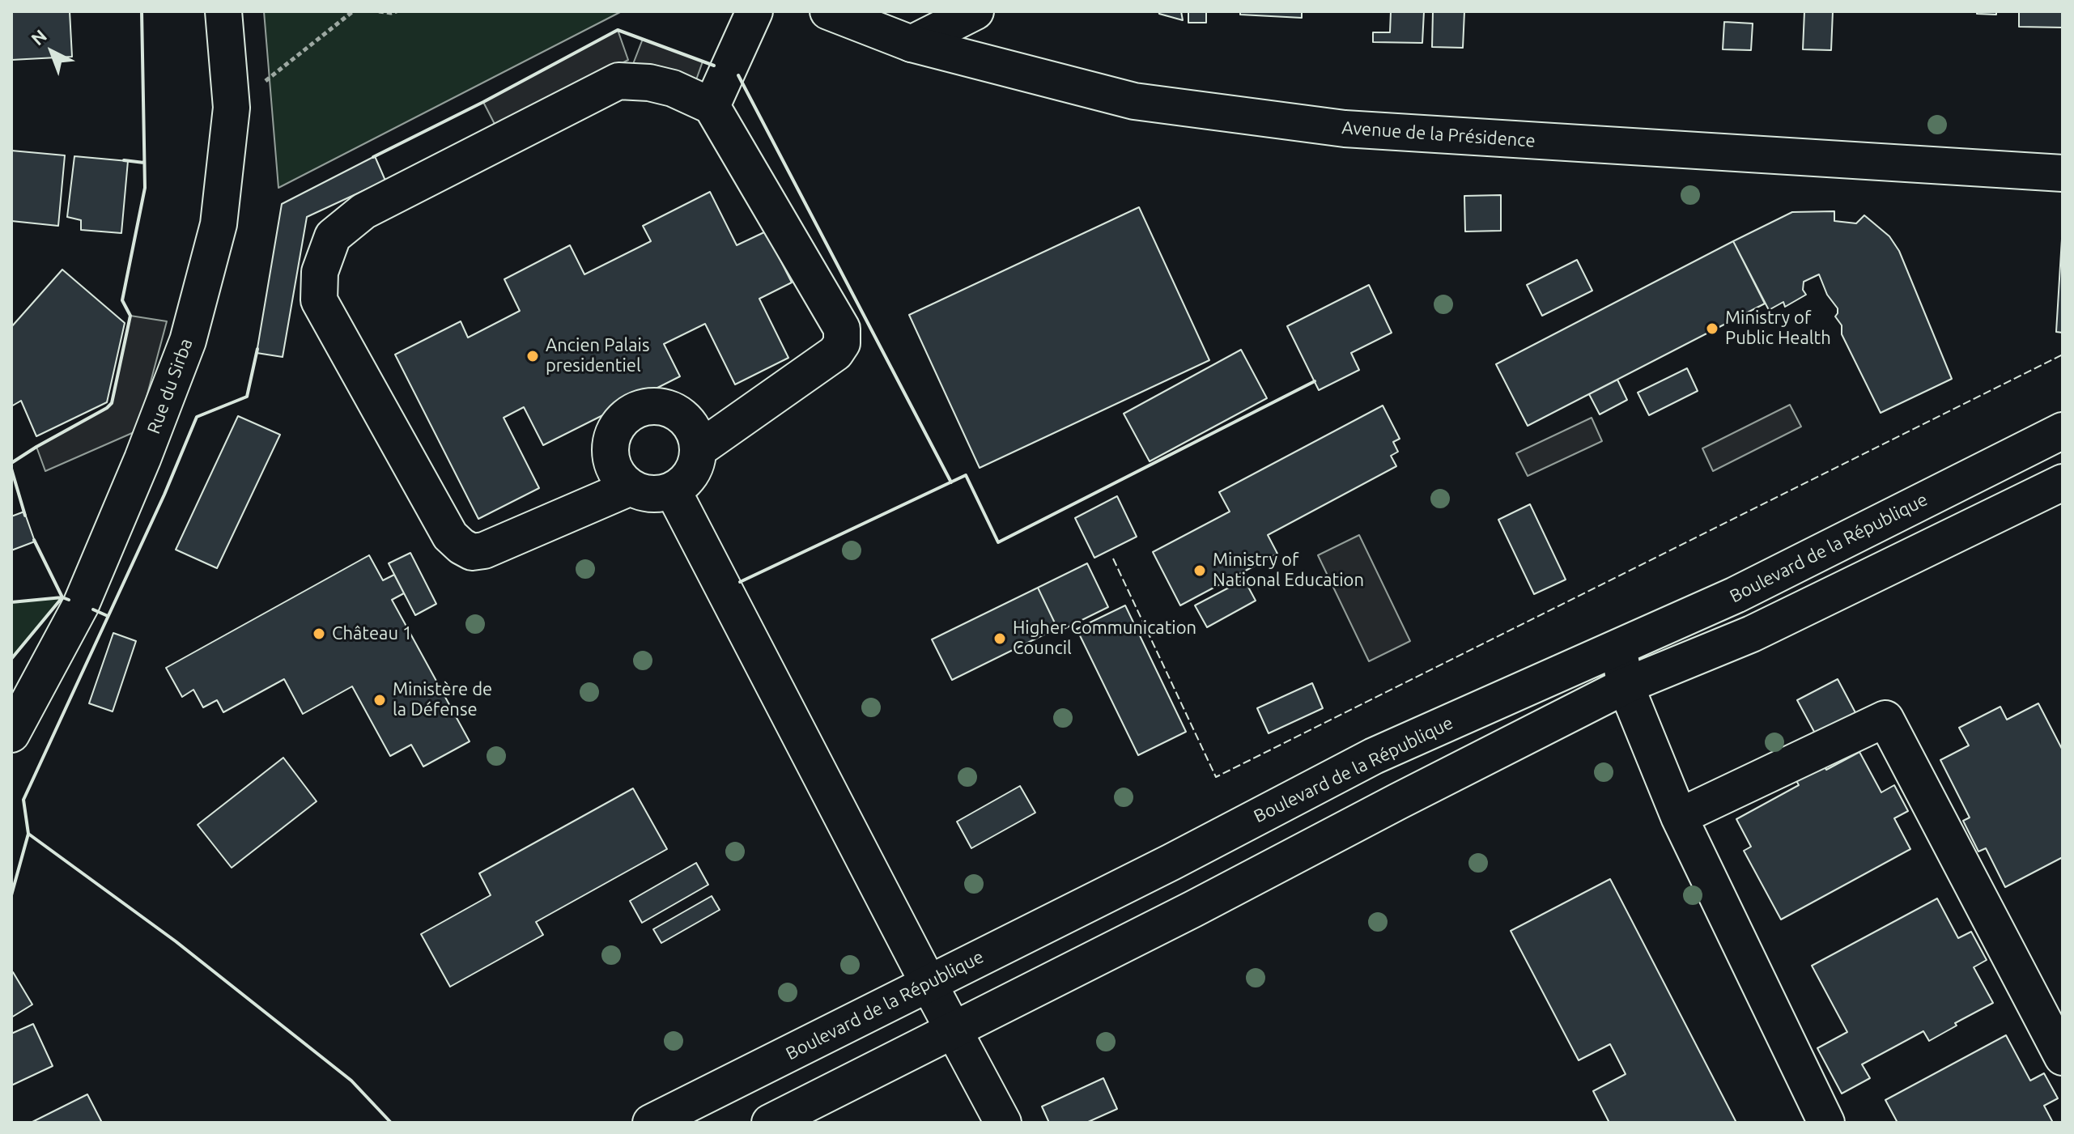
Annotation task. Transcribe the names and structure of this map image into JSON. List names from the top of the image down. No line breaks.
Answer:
{"streets":{"main road":["Avenue de la Présidence","Rue du Sirba","Boulevard de la République"]},"places":["Ministry of Public Health","Ancien Palais presidentiel","Ministry of National Education","Château 1","Higher Communication Council","Ministère de la Défense"],"north":"top left"}
